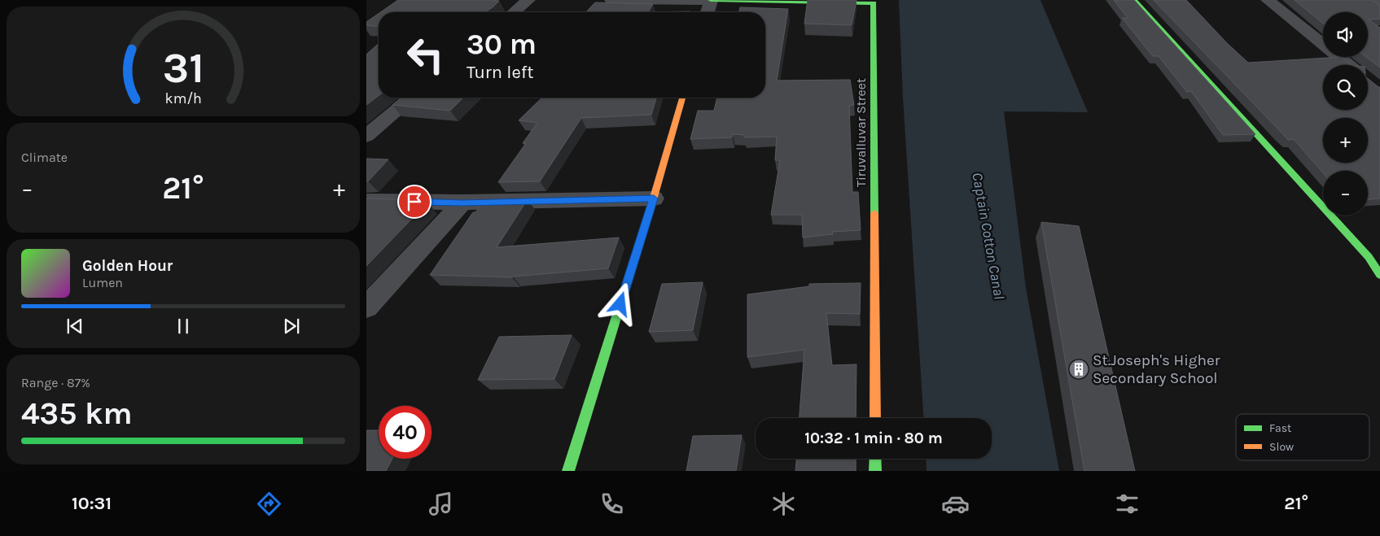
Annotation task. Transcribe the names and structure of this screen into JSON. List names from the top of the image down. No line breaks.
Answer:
{"streets":{"street":["Tiruvalluvar Street"]},"water":["Captain Cotton Canal"],"places":{"building":["St.Joseph's Higher Secondary School"]},"legend":["Fast","Slow"],"page":{"map_buttons":["+","−"],"turn":["30 m","Turn left"],"tile":["Climate",["Range · 87%","435 km"]],"heat":["−","21°","+"],"song":["Golden Hour","Lumen"],"limit":"40","trip":"10:32 · 1 min · 80 m","tabs":["10:31","21°"],"gauge":["31","km/h"]}}
